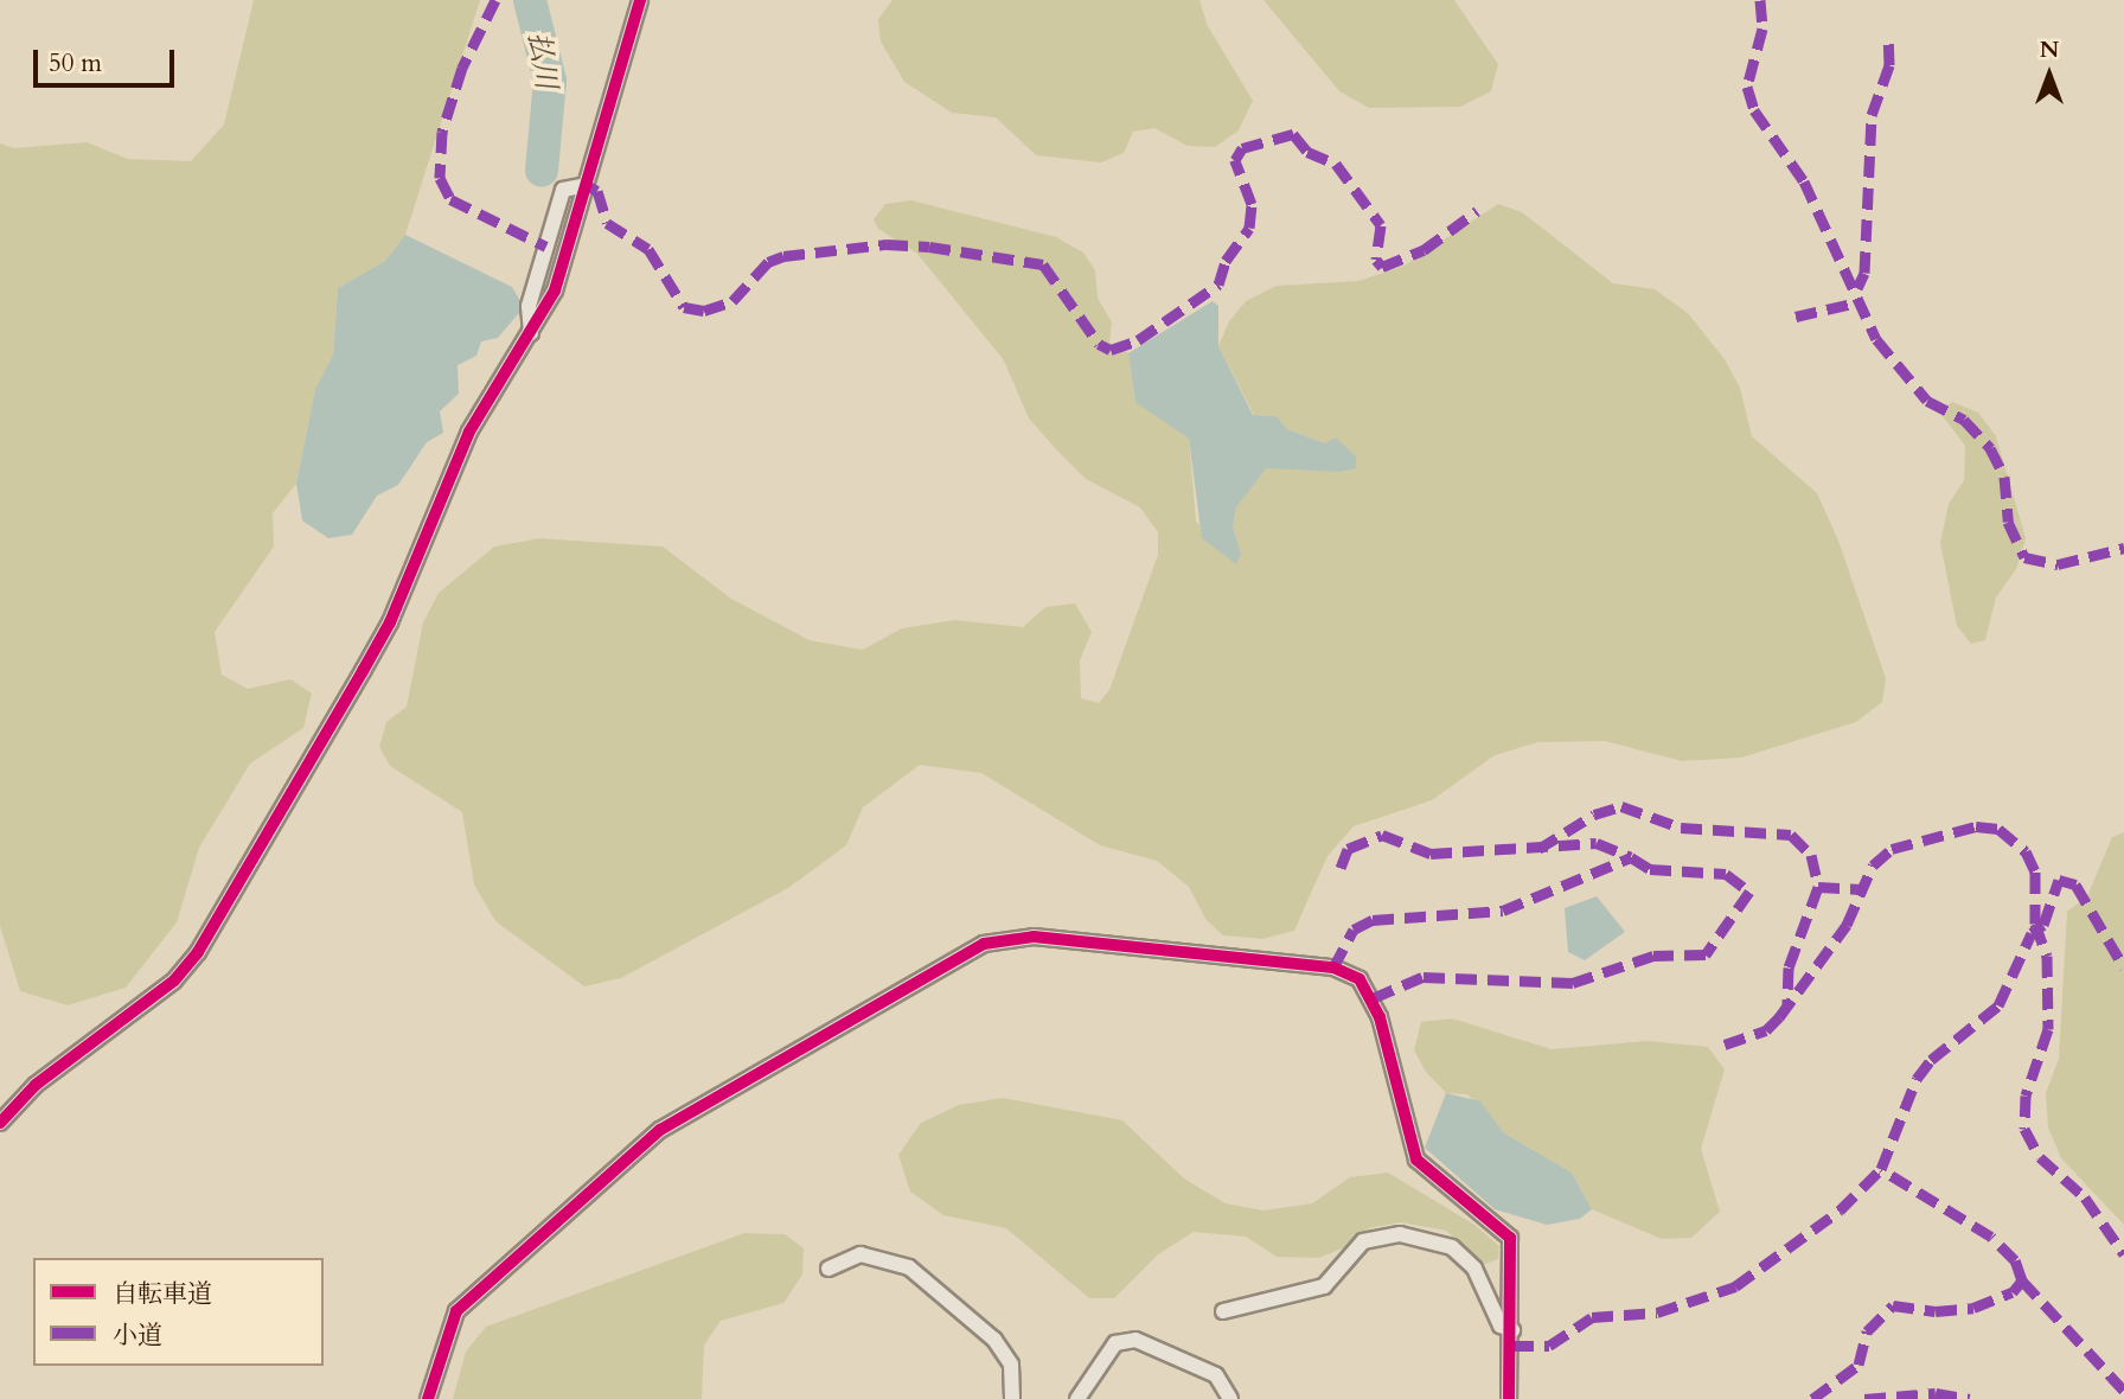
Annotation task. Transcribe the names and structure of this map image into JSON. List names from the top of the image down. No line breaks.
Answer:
{"water":["払川"],"legend":["自転車道","小道"],"scale_bar":"50 m","north":"top"}
